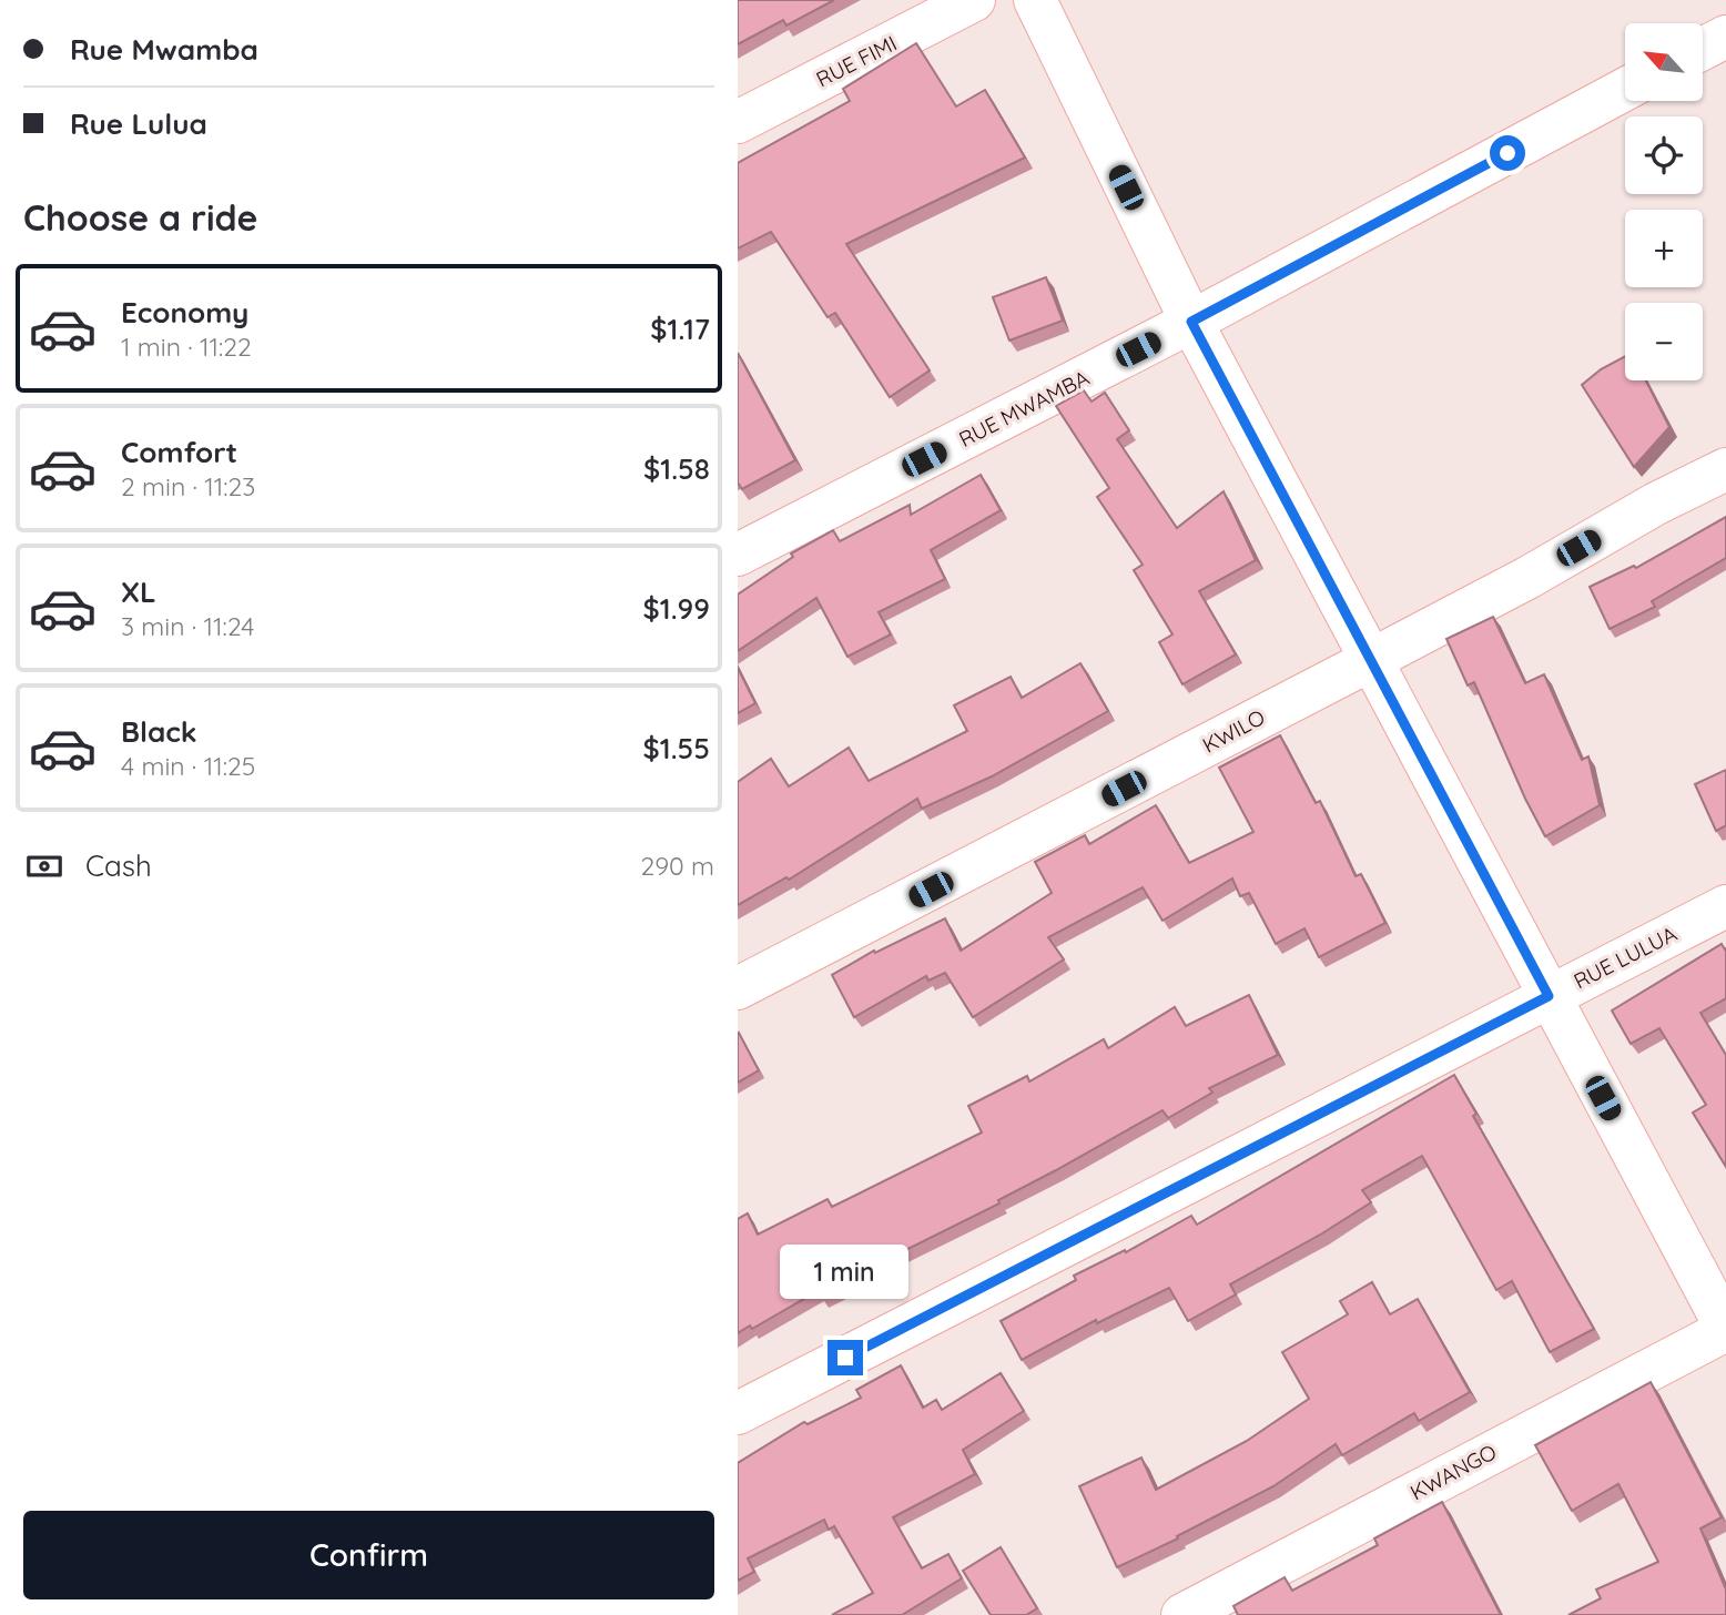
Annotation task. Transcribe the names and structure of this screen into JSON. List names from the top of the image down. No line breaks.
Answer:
{"streets":{"street":["RUE FIMI","RUE MWAMBA","KWILO","RUE LULUA","KWANGO"]},"north":"top left","page":{"banner":["Rue Mwamba","Rue Lulua"],"map_buttons":["+","−"],"heading":"Choose a ride","list":[{"name":"Economy","note":"1 min · 11:22","value":"$1.17"},{"name":"Comfort","note":"2 min · 11:23","value":"$1.58"},{"name":"XL","note":"3 min · 11:24","value":"$1.99"},{"name":"Black","note":"4 min · 11:25","value":"$1.55"}],"pay":["Cash","290 m"],"bubble":"1 min","buttons":"Confirm"}}
